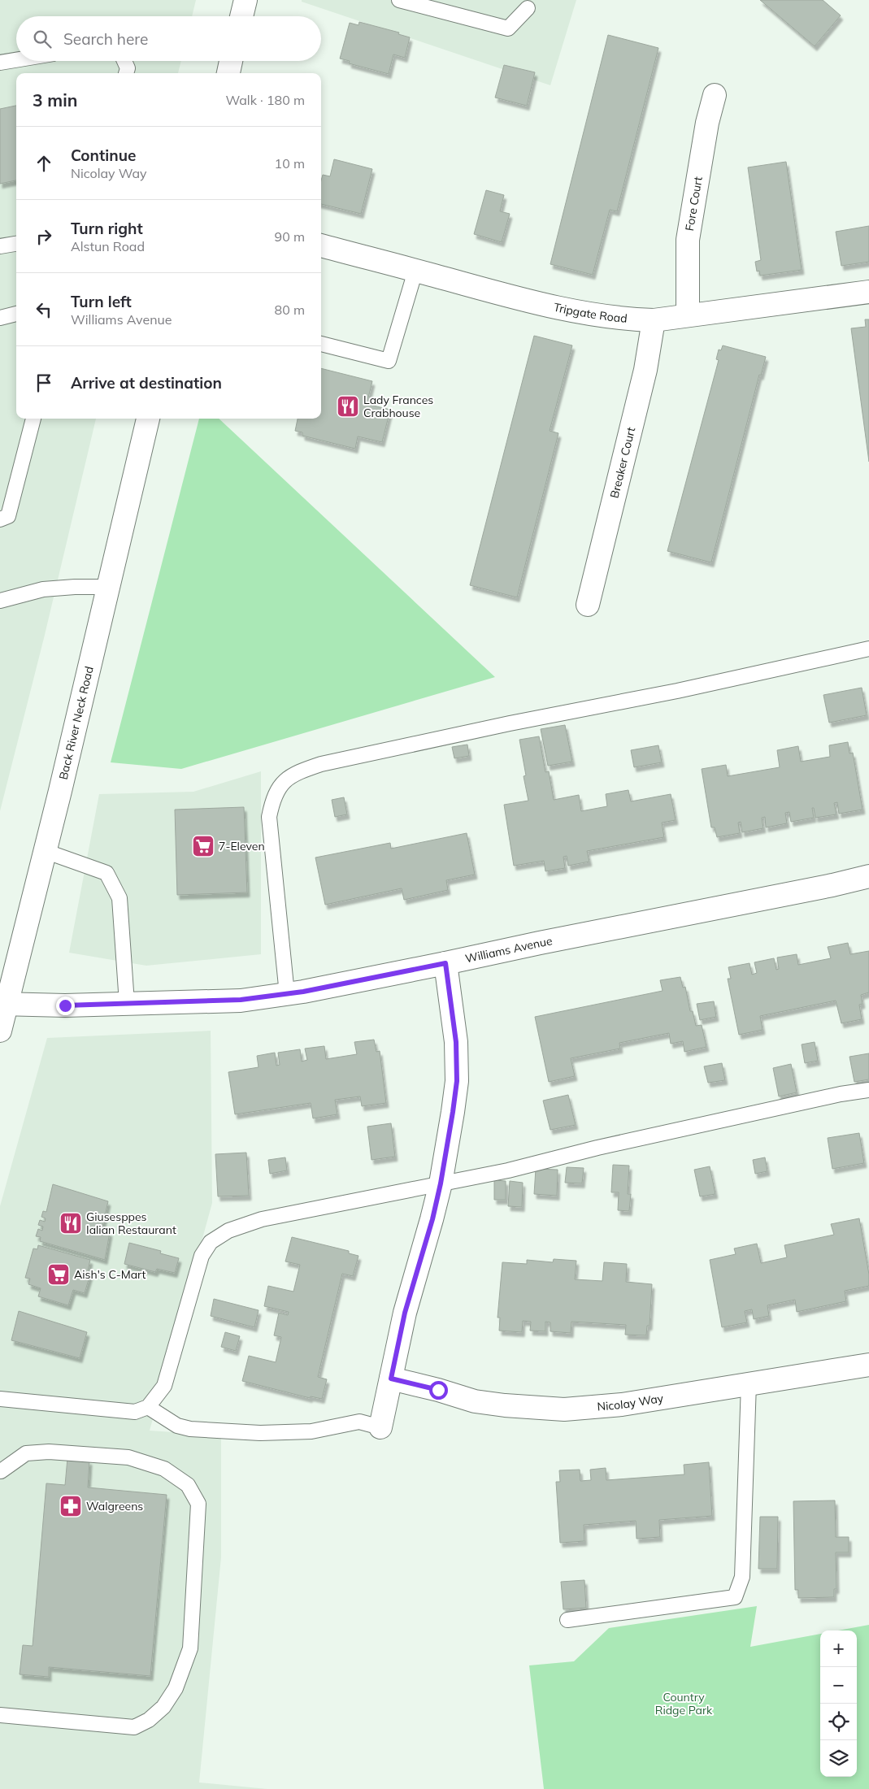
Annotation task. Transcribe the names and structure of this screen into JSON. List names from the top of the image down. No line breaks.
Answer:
{"streets":{"street":["Fore Court","Tripgate Road","Breaker Court","Back River Neck Road","Williams Avenue","Nicolay Way"]},"crossings":[["Fore Court","Tripgate Road"],["Tripgate Road","Breaker Court"],["Back River Neck Road","Williams Avenue"]],"parks":["Country Ridge Park"],"places":{"restaurant":["Lady Frances Crabhouse","Giusesppes Ialian Restaurant"],"supermarket":["7-Eleven","Aish's C-Mart"],"pharmacy":["Walgreens"]},"page":{"search":"Search here","heading":["3 min","Walk · 180 m"],"list":[["Continue","Nicolay Way","10 m"],["Turn right","Alstun Road","90 m"],["Turn left","Williams Avenue","80 m"],"Arrive at destination"],"map_buttons":["+","−"]}}
